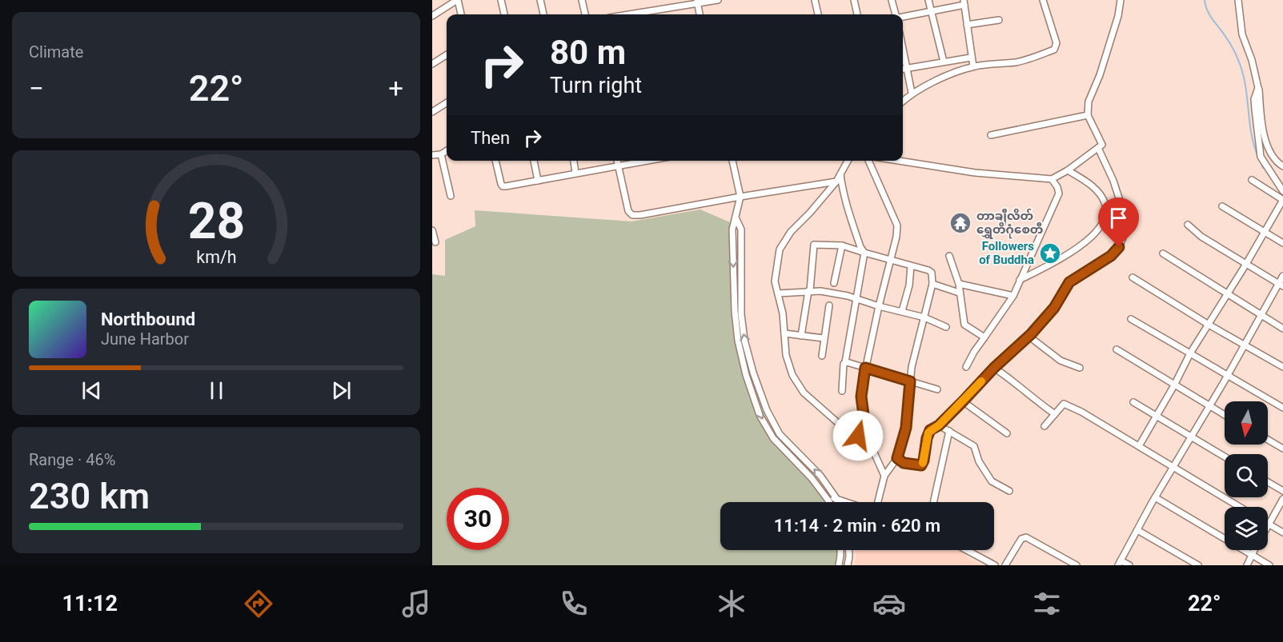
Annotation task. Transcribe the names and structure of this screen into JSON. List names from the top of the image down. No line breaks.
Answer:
{"places":{"temple":["တာချီလိတ် ရွှေတိဂုံစေတီ"],"place":["Followers of Buddha"]},"north":"bottom","page":{"tile":["Climate",["Range · 46%","230 km"]],"turn":["80 m","Turn right"],"heat":["−","22°","+"],"then":"Then","song":["Northbound","June Harbor"],"limit":"30","trip":"11:14 · 2 min · 620 m","tabs":["11:12","22°"],"gauge":["28","km/h"]}}
